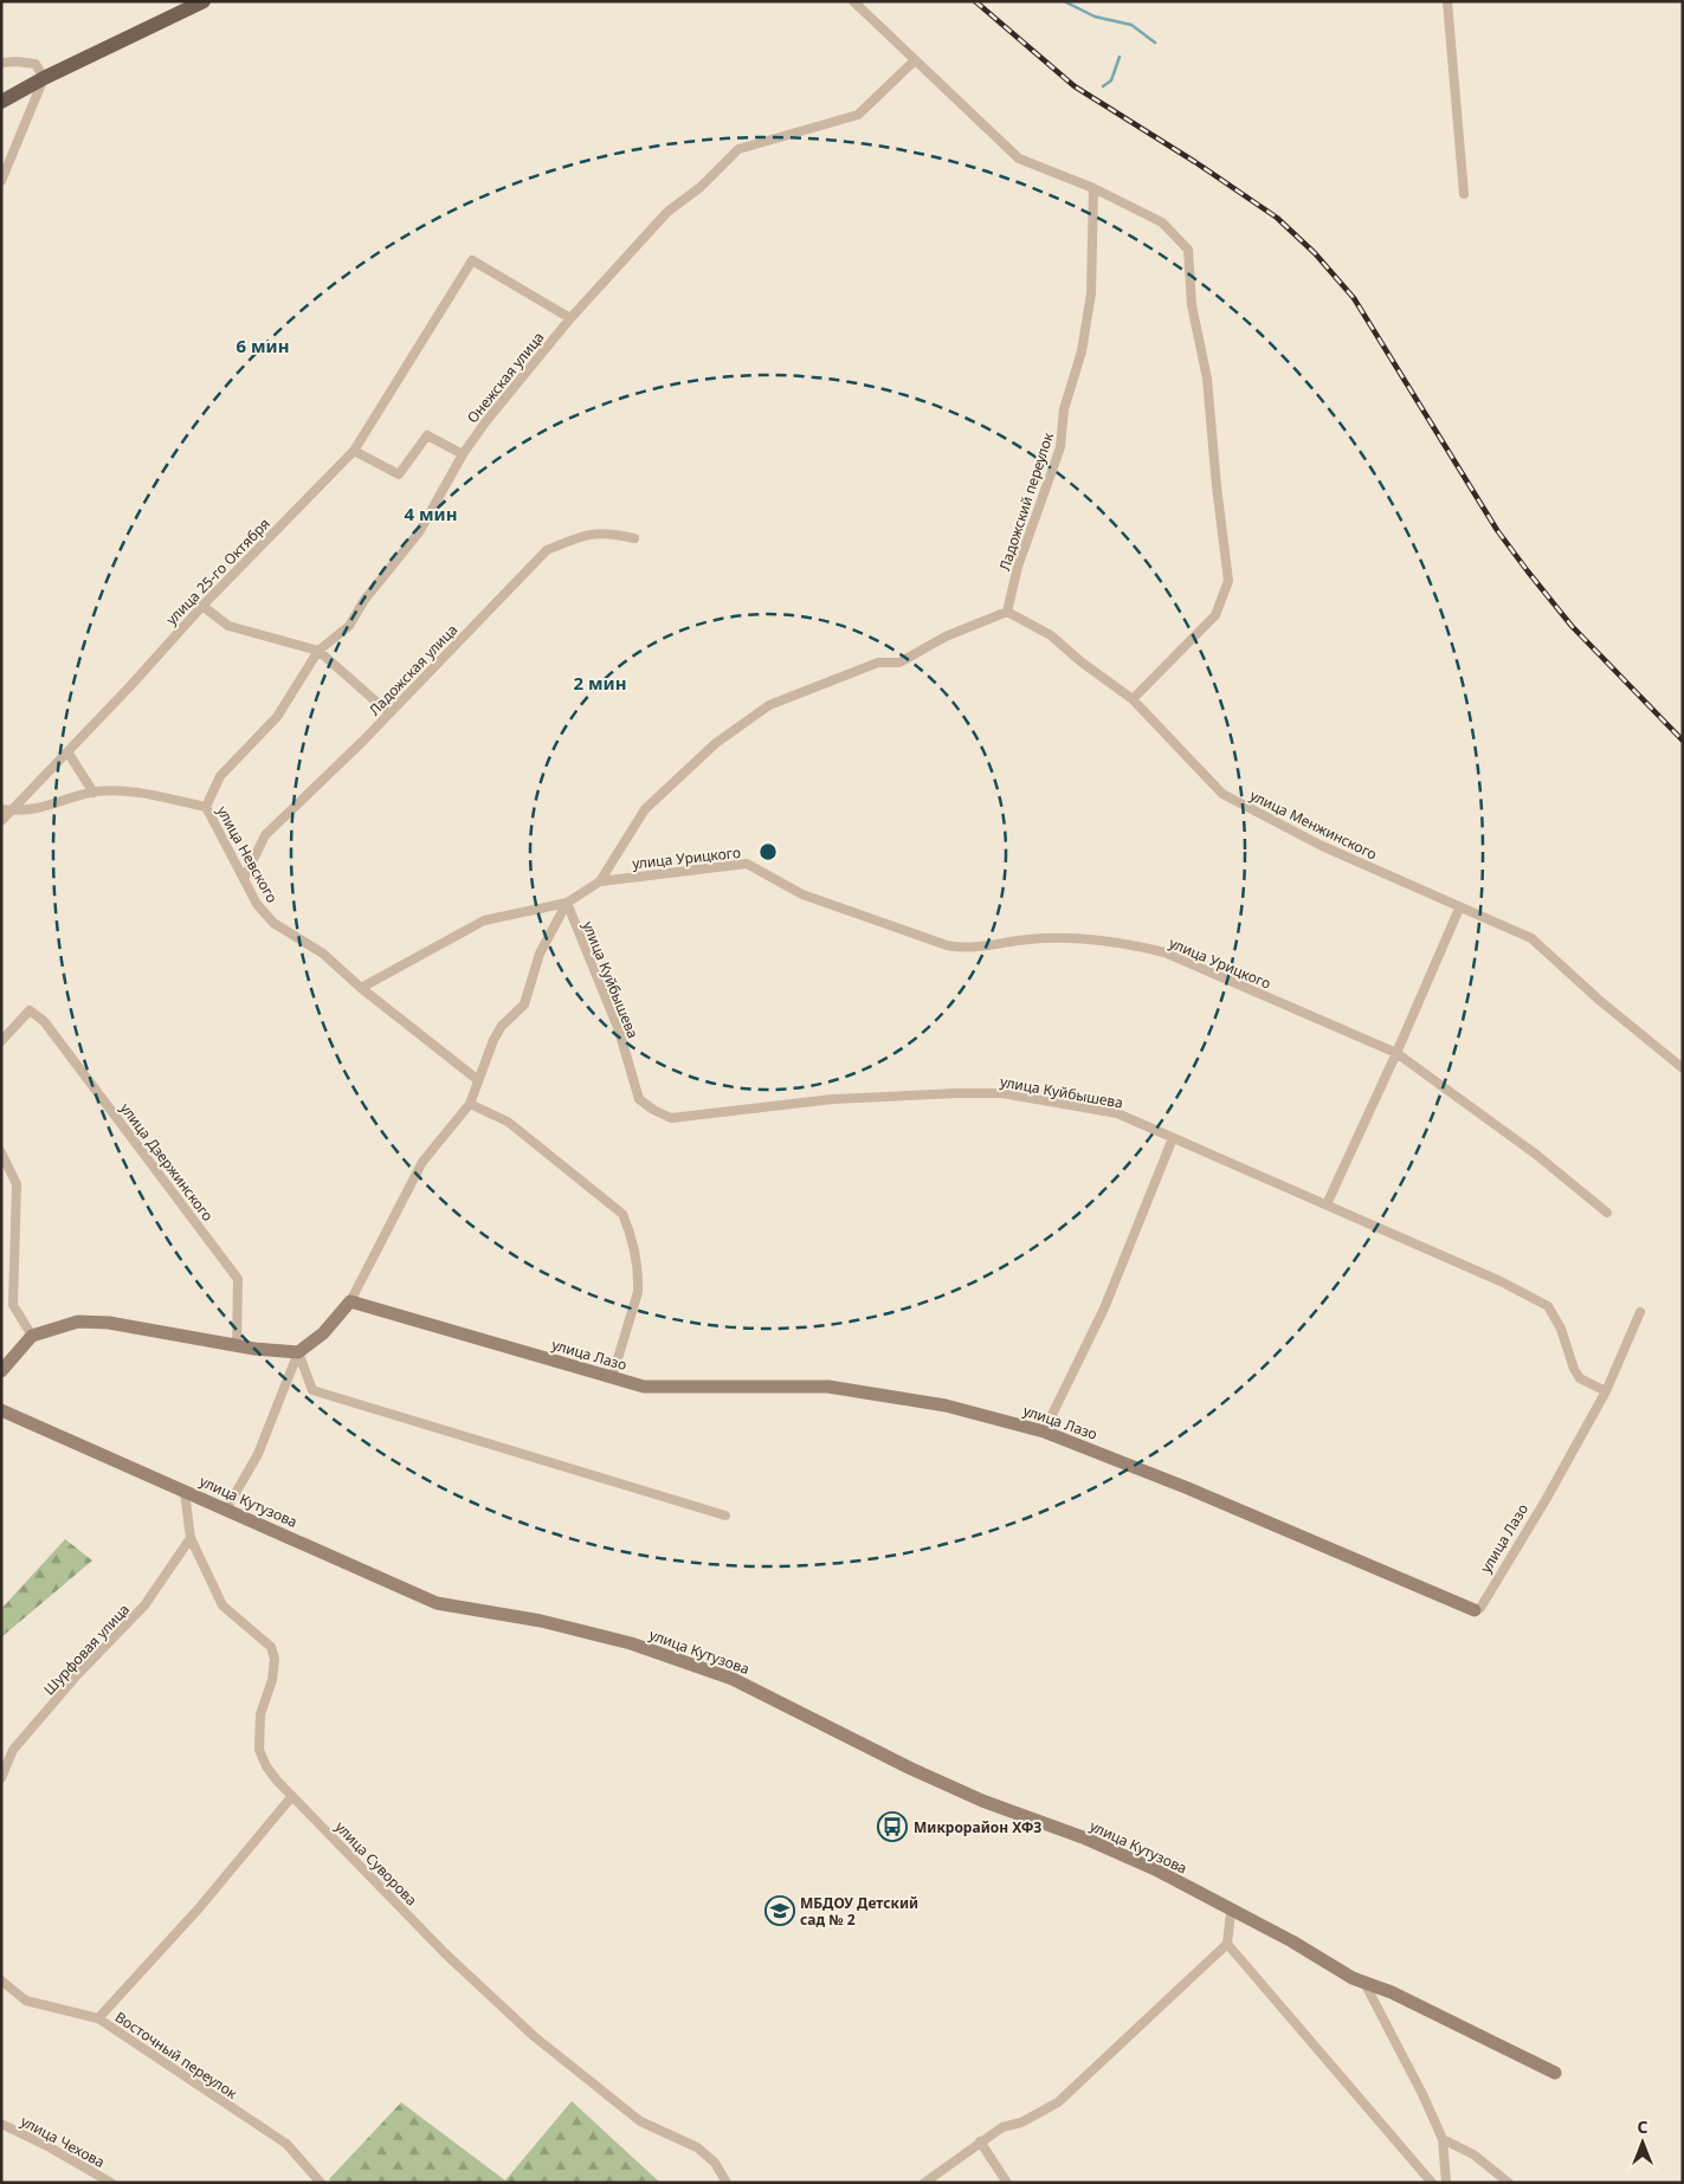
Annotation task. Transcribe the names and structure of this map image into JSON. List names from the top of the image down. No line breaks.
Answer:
{"streets":{"street":["Онежская улица","Ладожский переулок","улица 25-го Октября","Ладожская улица","улица Менжинского","улица Невского","улица Урицкого","улица Куйбышева","улица Дзержинского","улица Лазо","улица Кутузова","Шурфовая улица","улица Суворова","Восточный переулок","улица Чехова"]},"crossings":[["Онежская улица","улица 25-го Октября"],["Онежская улица","улица Невского"],["Ладожский переулок","улица Менжинского"],["улица 25-го Октября","улица Невского"],["Ладожская улица","улица Невского"],["улица Куйбышева","улица Лазо"],["улица Кутузова","улица Суворова"],["Шурфовая улица","улица Суворова"]],"places":{"bus stop":["Микрорайон ХФЗ"],"school or university":["МБДОУ Детский сад № 2"]},"north":"top","rings":["6 мин","4 мин","2 мин"]}
